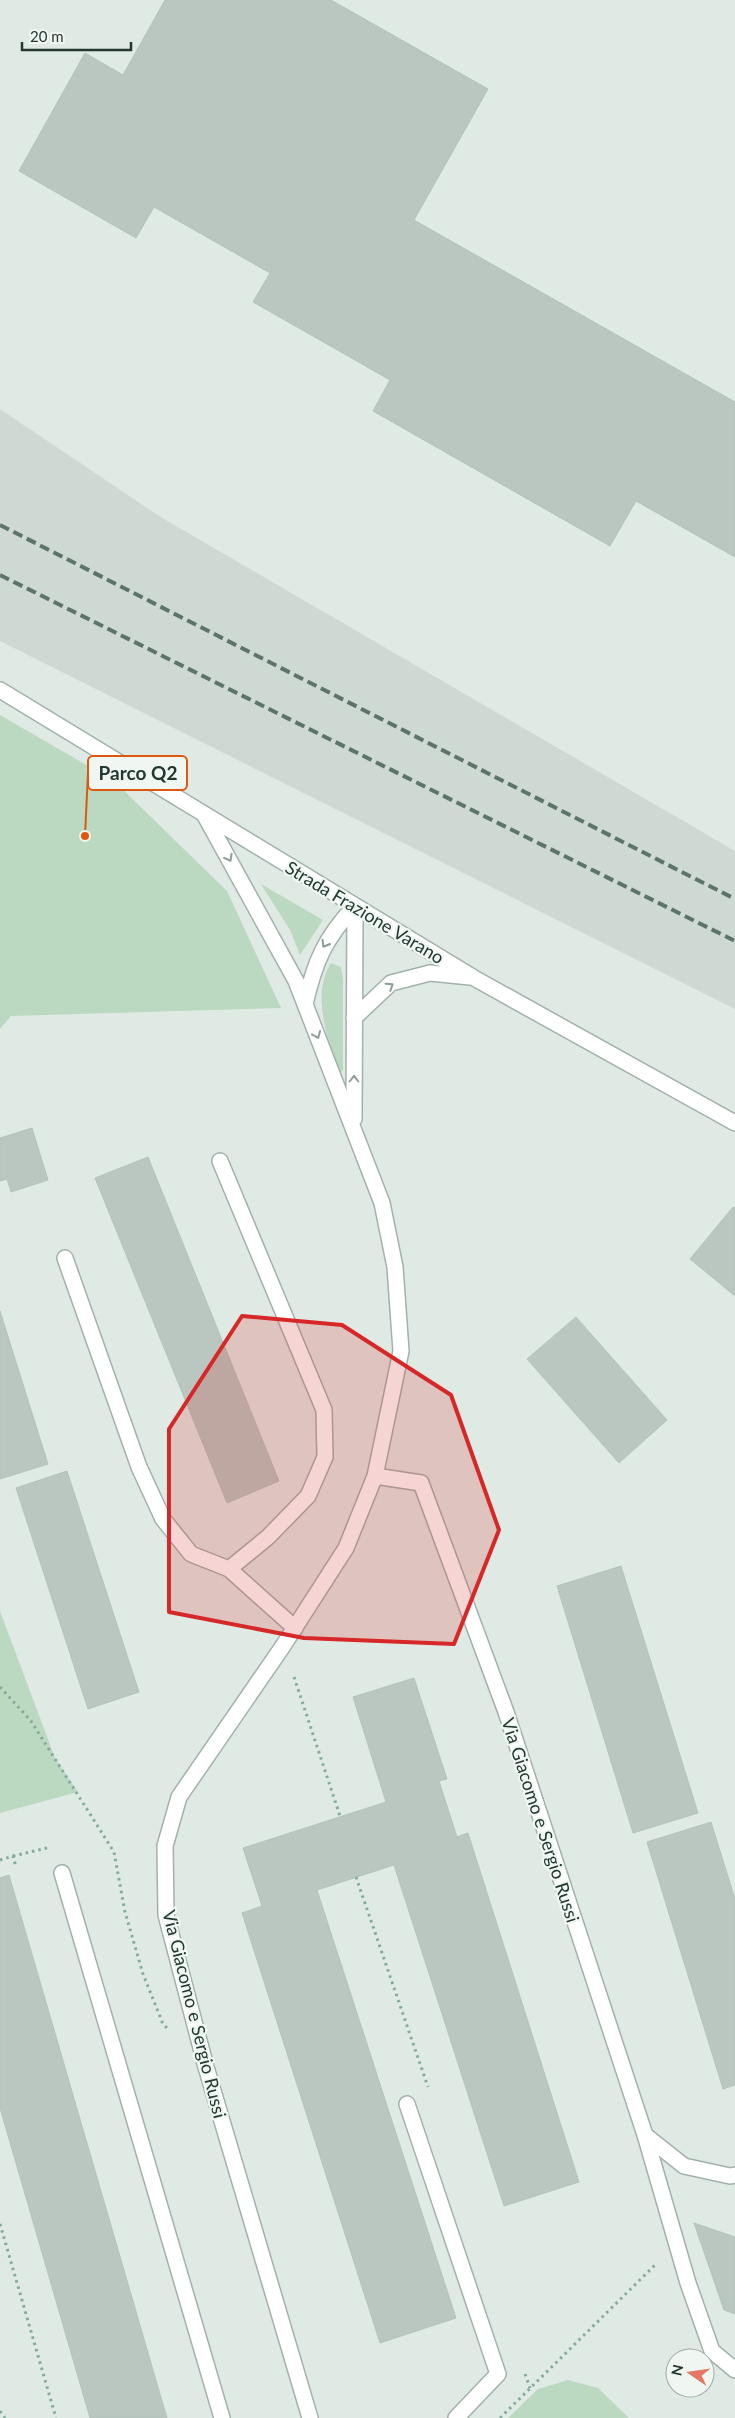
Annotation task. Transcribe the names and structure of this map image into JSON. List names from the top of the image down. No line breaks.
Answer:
{"streets":{"street":["Strada Frazione Varano","Via Giacomo e Sergio Russi"]},"crossings":[["Strada Frazione Varano","Via Giacomo e Sergio Russi"]],"places":["Parco Q2"],"scale_bar":"20 m","north":"left"}
